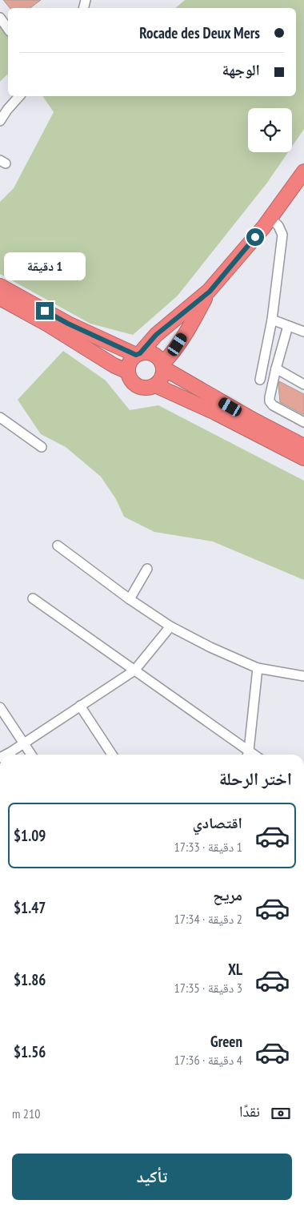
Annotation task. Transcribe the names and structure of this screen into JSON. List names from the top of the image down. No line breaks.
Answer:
{"page":{"banner":["Rocade des Deux Mers","الوجهة"],"bubble":"1 دقيقة","heading":"اختر الرحلة","list":[{"name":"اقتصادي","note":"1 دقيقة · 17:33","value":"$1.09"},{"name":"مريح","note":"2 دقيقة · 17:34","value":"$1.47"},{"name":"XL","note":"3 دقيقة · 17:35","value":"$1.86"},{"name":"Green","note":"4 دقيقة · 17:36","value":"$1.56"}],"pay":["نقدًا","210 m"],"buttons":"تأكيد"}}
